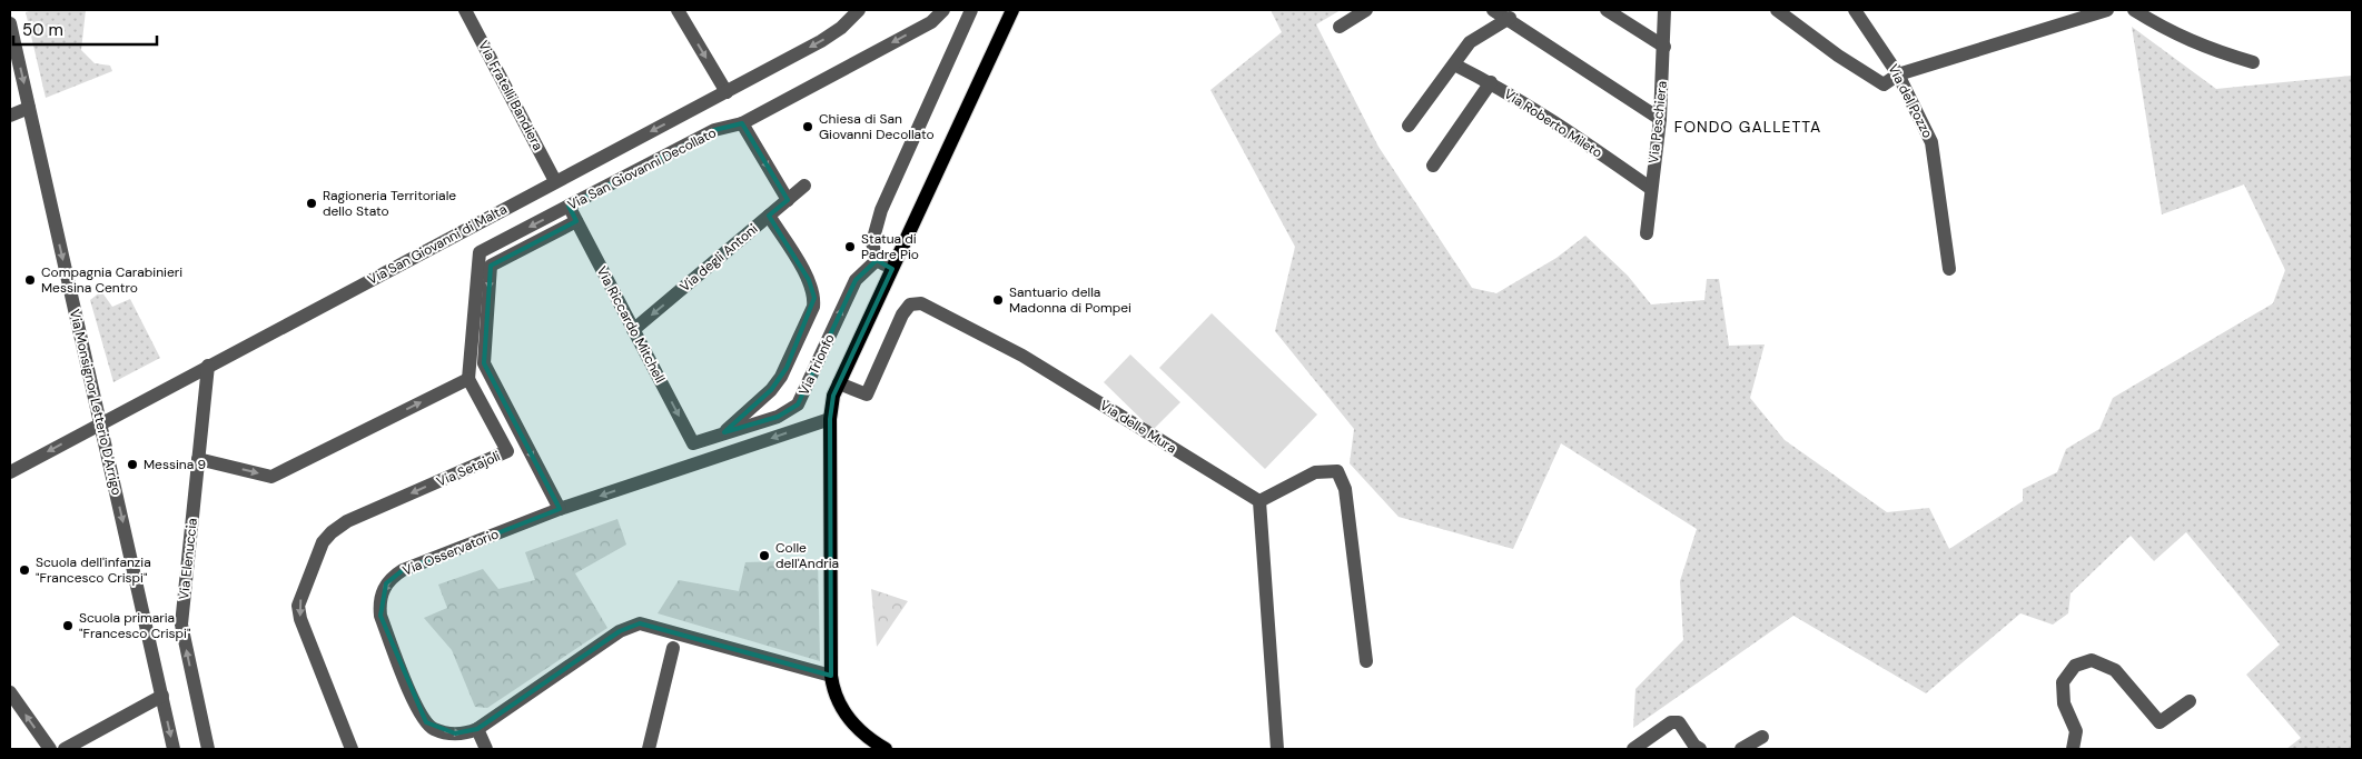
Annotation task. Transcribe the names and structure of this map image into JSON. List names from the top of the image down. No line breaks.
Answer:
{"streets":{"street":["Via Fratelli Bandiera","Via del Pozzo","Via Peschiera","Via Roberto Mileto","Via San Giovanni Decollato","Via San Giovanni di Malta","Via degli Antoni","Via Riccardo Mitchell","Via Trionfo","Via Monsignor Letterio D'Arrigo","Via delle Mura","Via Setajoli","Via Osservatorio","Via Elenuccia"]},"crossings":[["Via Fratelli Bandiera","Via San Giovanni di Malta"],["Via Peschiera","Via Roberto Mileto"],["Via San Giovanni Decollato","Via Riccardo Mitchell"],["Via San Giovanni Decollato","Via Setajoli"],["Via San Giovanni di Malta","Via Monsignor Letterio D'Arrigo"],["Via San Giovanni di Malta","Via Elenuccia"],["Via degli Antoni","Via Riccardo Mitchell"],["Via Riccardo Mitchell","Via Trionfo"]],"one_way":["Via San Giovanni Decollato","Via San Giovanni di Malta","Via degli Antoni","Via Riccardo Mitchell","Via Trionfo","Via Monsignor Letterio D'Arrigo","Via Elenuccia"],"districts":["FONDO GALLETTA"],"places":["Chiesa di San Giovanni Decollato","Ragioneria Territoriale dello Stato","Statua di Padre Pio","Compagnia Carabinieri Messina Centro","Santuario della Madonna di Pompei","Messina 9","Colle dell'Andria","Scuola dell'infanzia \"Francesco Crispi\"","Scuola primaria \"Francesco Crispi\""],"scale_bar":"50 m"}
